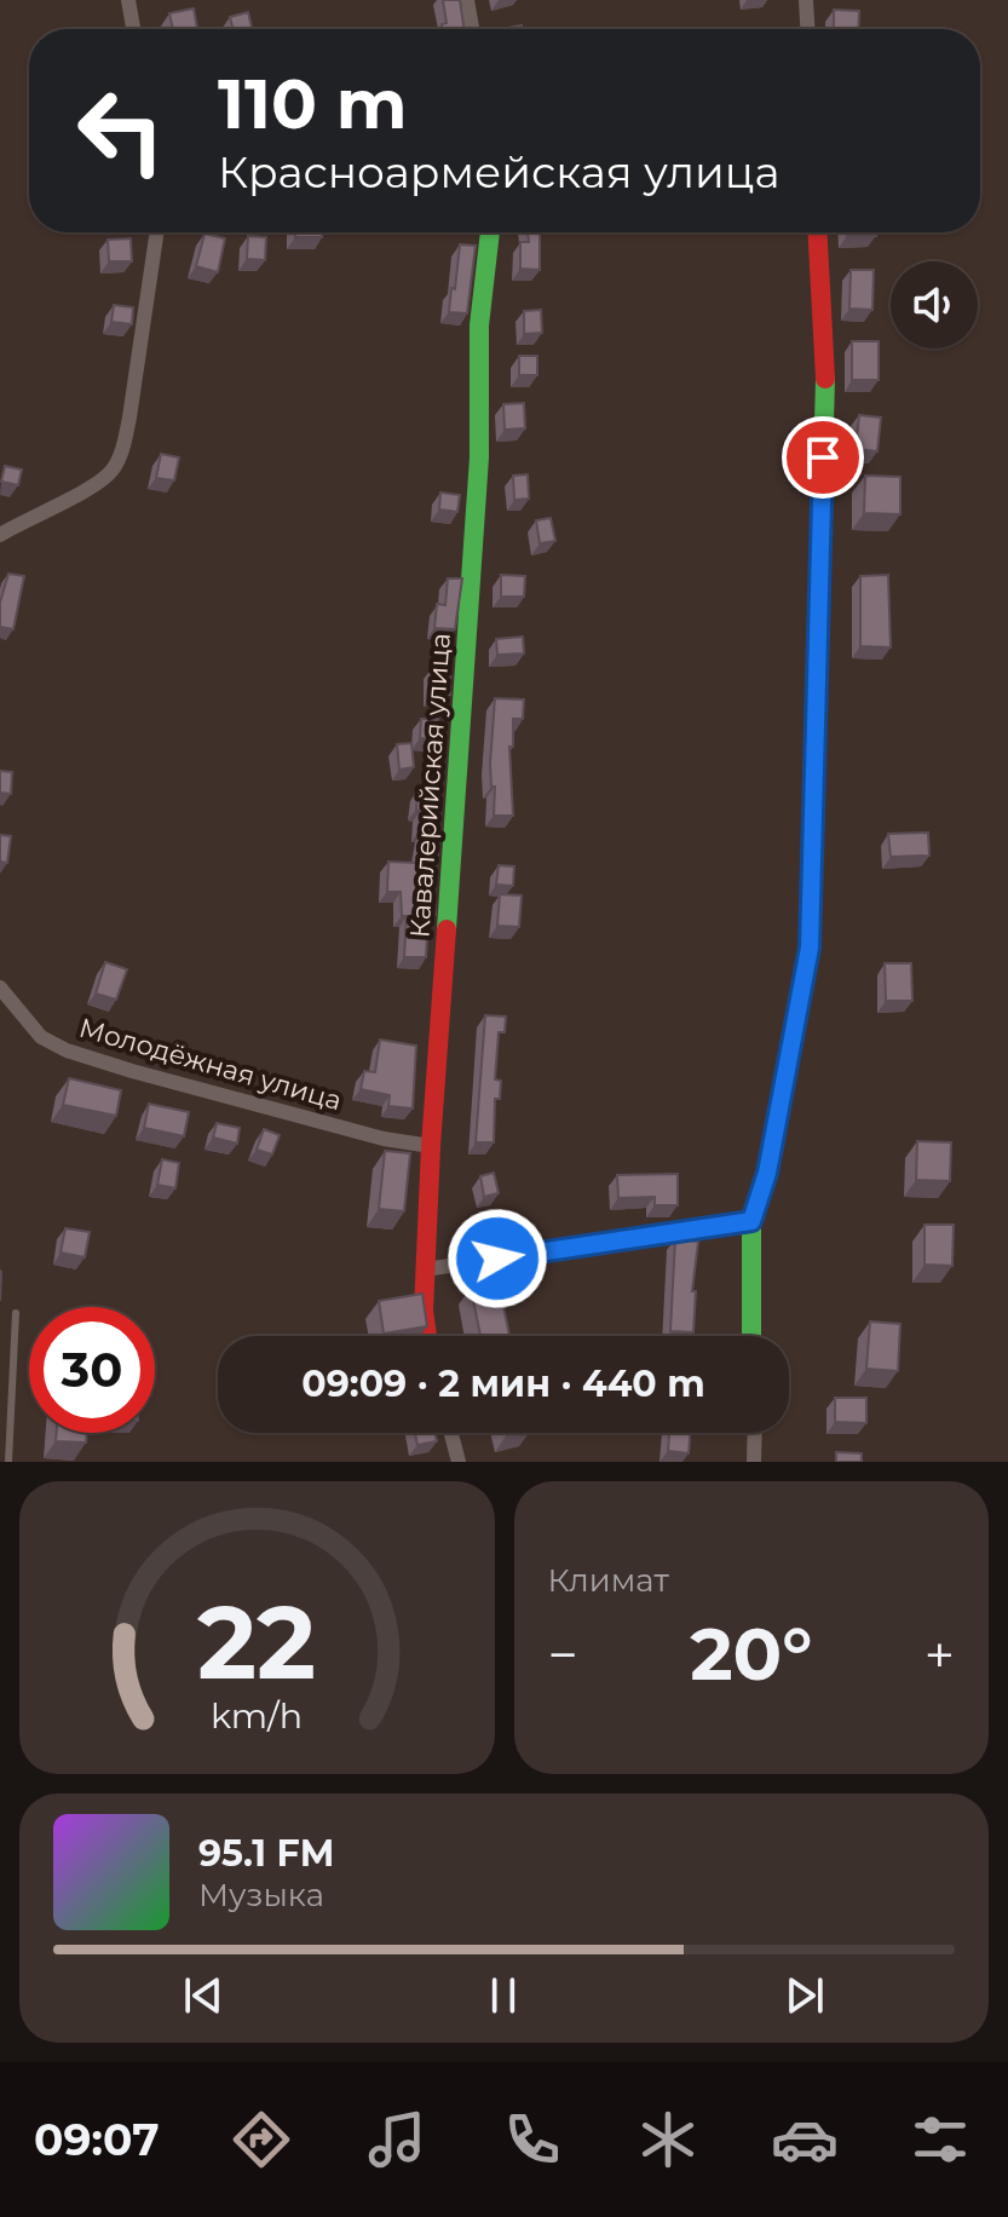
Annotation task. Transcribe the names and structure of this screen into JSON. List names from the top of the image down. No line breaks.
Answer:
{"streets":{"street":["Кавалерийская улица","Молодёжная улица"]},"crossings":[["Кавалерийская улица","Молодёжная улица"]],"page":{"turn":["110 m","Красноармейская улица"],"limit":"30","trip":"09:09 · 2 мин · 440 m","tile":"Климат","heat":["−","20°","+"],"song":["95.1 FM","Музыка"],"tabs":"09:07","gauge":["22","km/h"]}}
